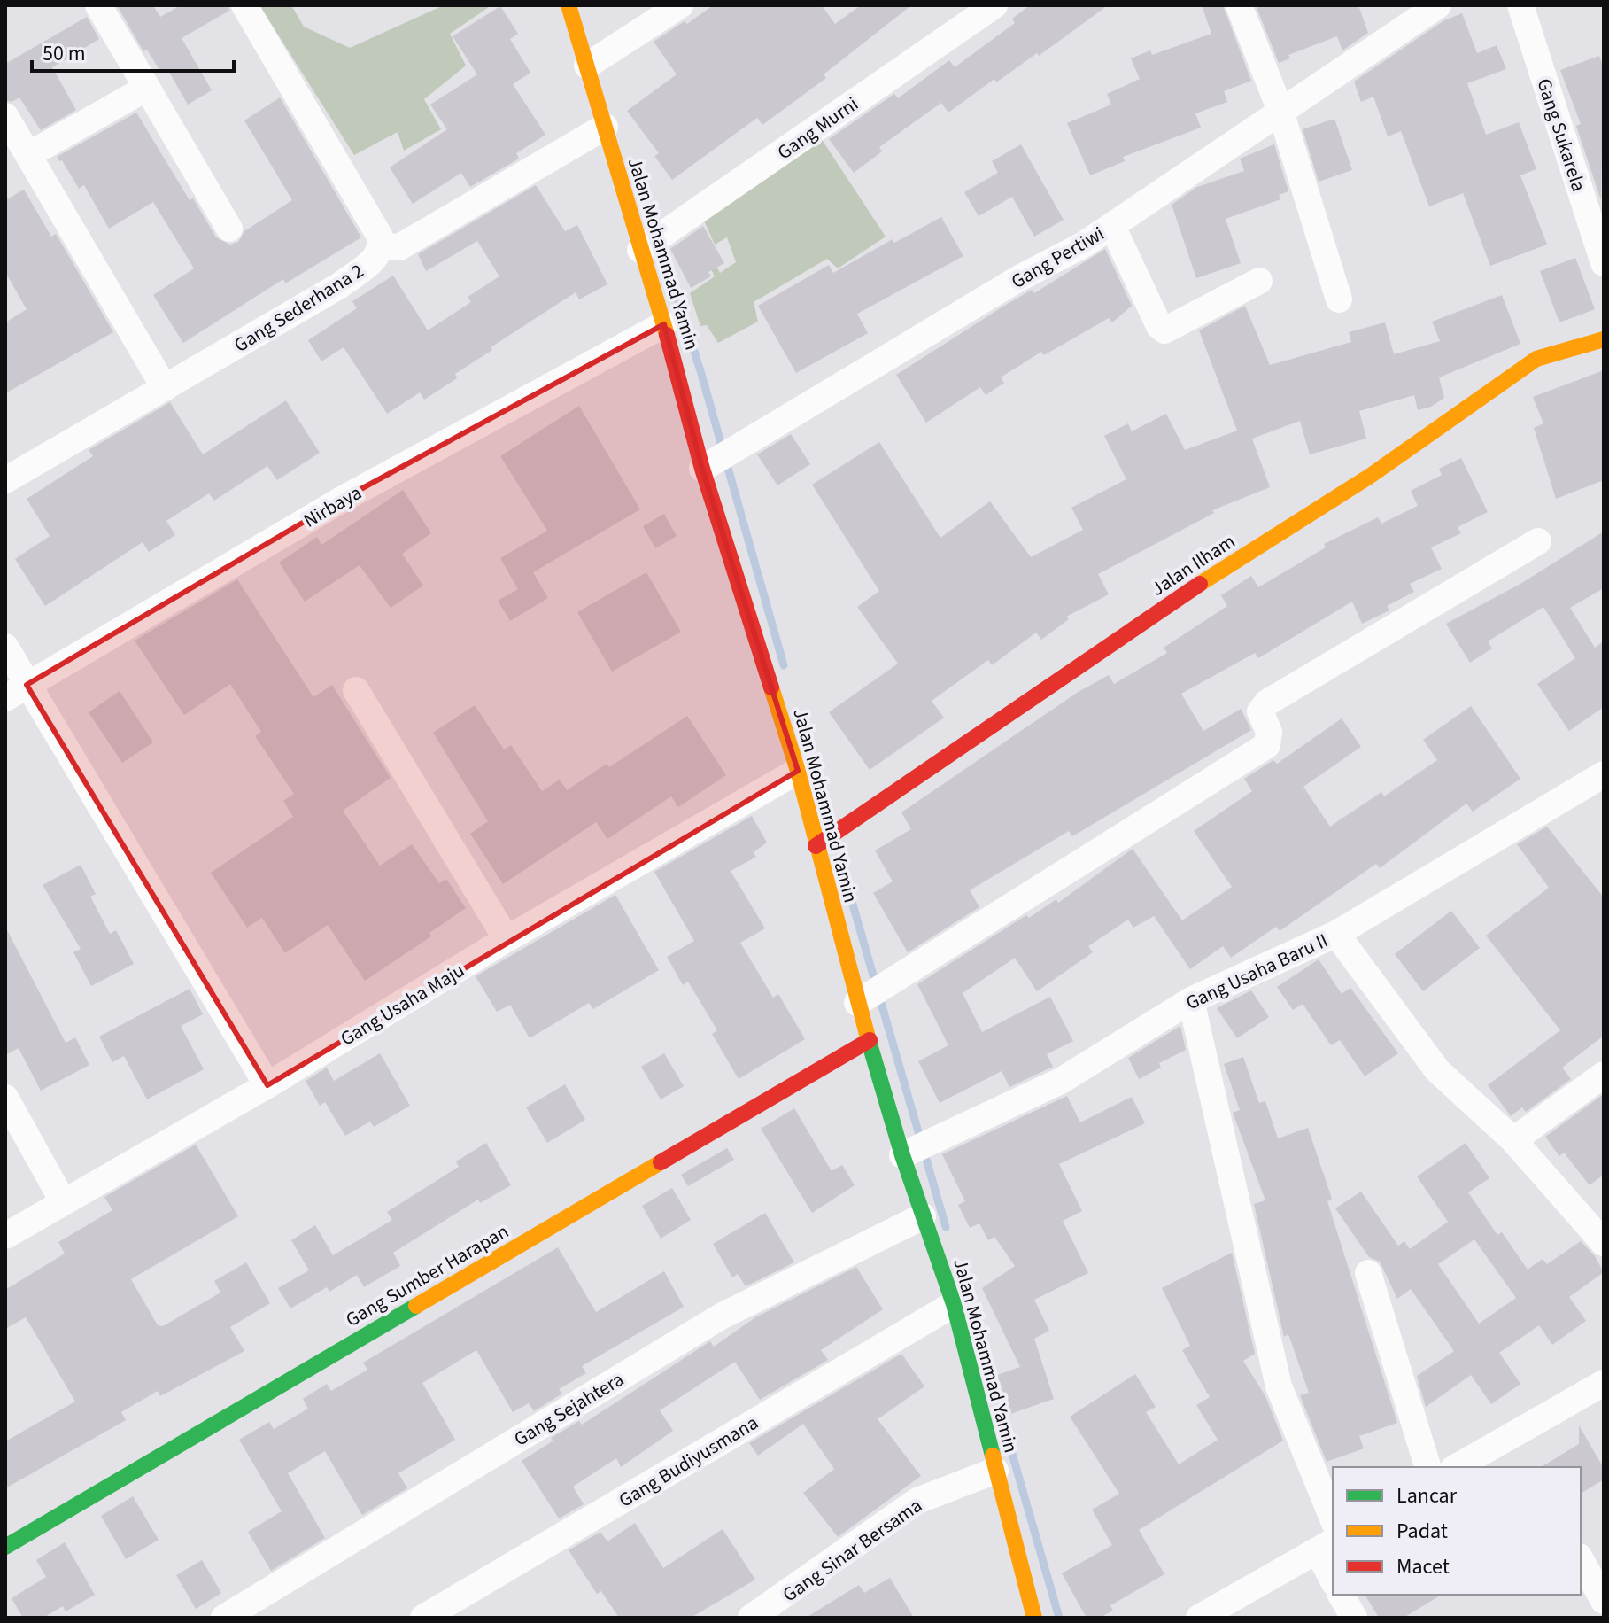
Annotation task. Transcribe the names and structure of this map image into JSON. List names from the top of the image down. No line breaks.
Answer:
{"streets":{"street":["Gang Murni","Gang Sukarela","Jalan Mohammad Yamin","Gang Pertiwi","Gang Sederhana 2","Nirbaya","Jalan Ilham","Gang Usaha Baru II","Gang Usaha Maju","Gang Sumber Harapan","Gang Sejahtera","Gang Budiyusmana","Gang Sinar Bersama"]},"crossings":[["Gang Murni","Jalan Mohammad Yamin"],["Jalan Mohammad Yamin","Gang Pertiwi"],["Jalan Mohammad Yamin","Nirbaya"],["Jalan Mohammad Yamin","Jalan Ilham"],["Jalan Mohammad Yamin","Gang Usaha Baru II"],["Jalan Mohammad Yamin","Gang Usaha Maju"],["Jalan Mohammad Yamin","Gang Sumber Harapan"],["Jalan Mohammad Yamin","Gang Sejahtera"],["Jalan Mohammad Yamin","Gang Budiyusmana"],["Jalan Mohammad Yamin","Gang Sinar Bersama"]],"legend":["Lancar","Padat","Macet"],"scale_bar":"50 m"}
